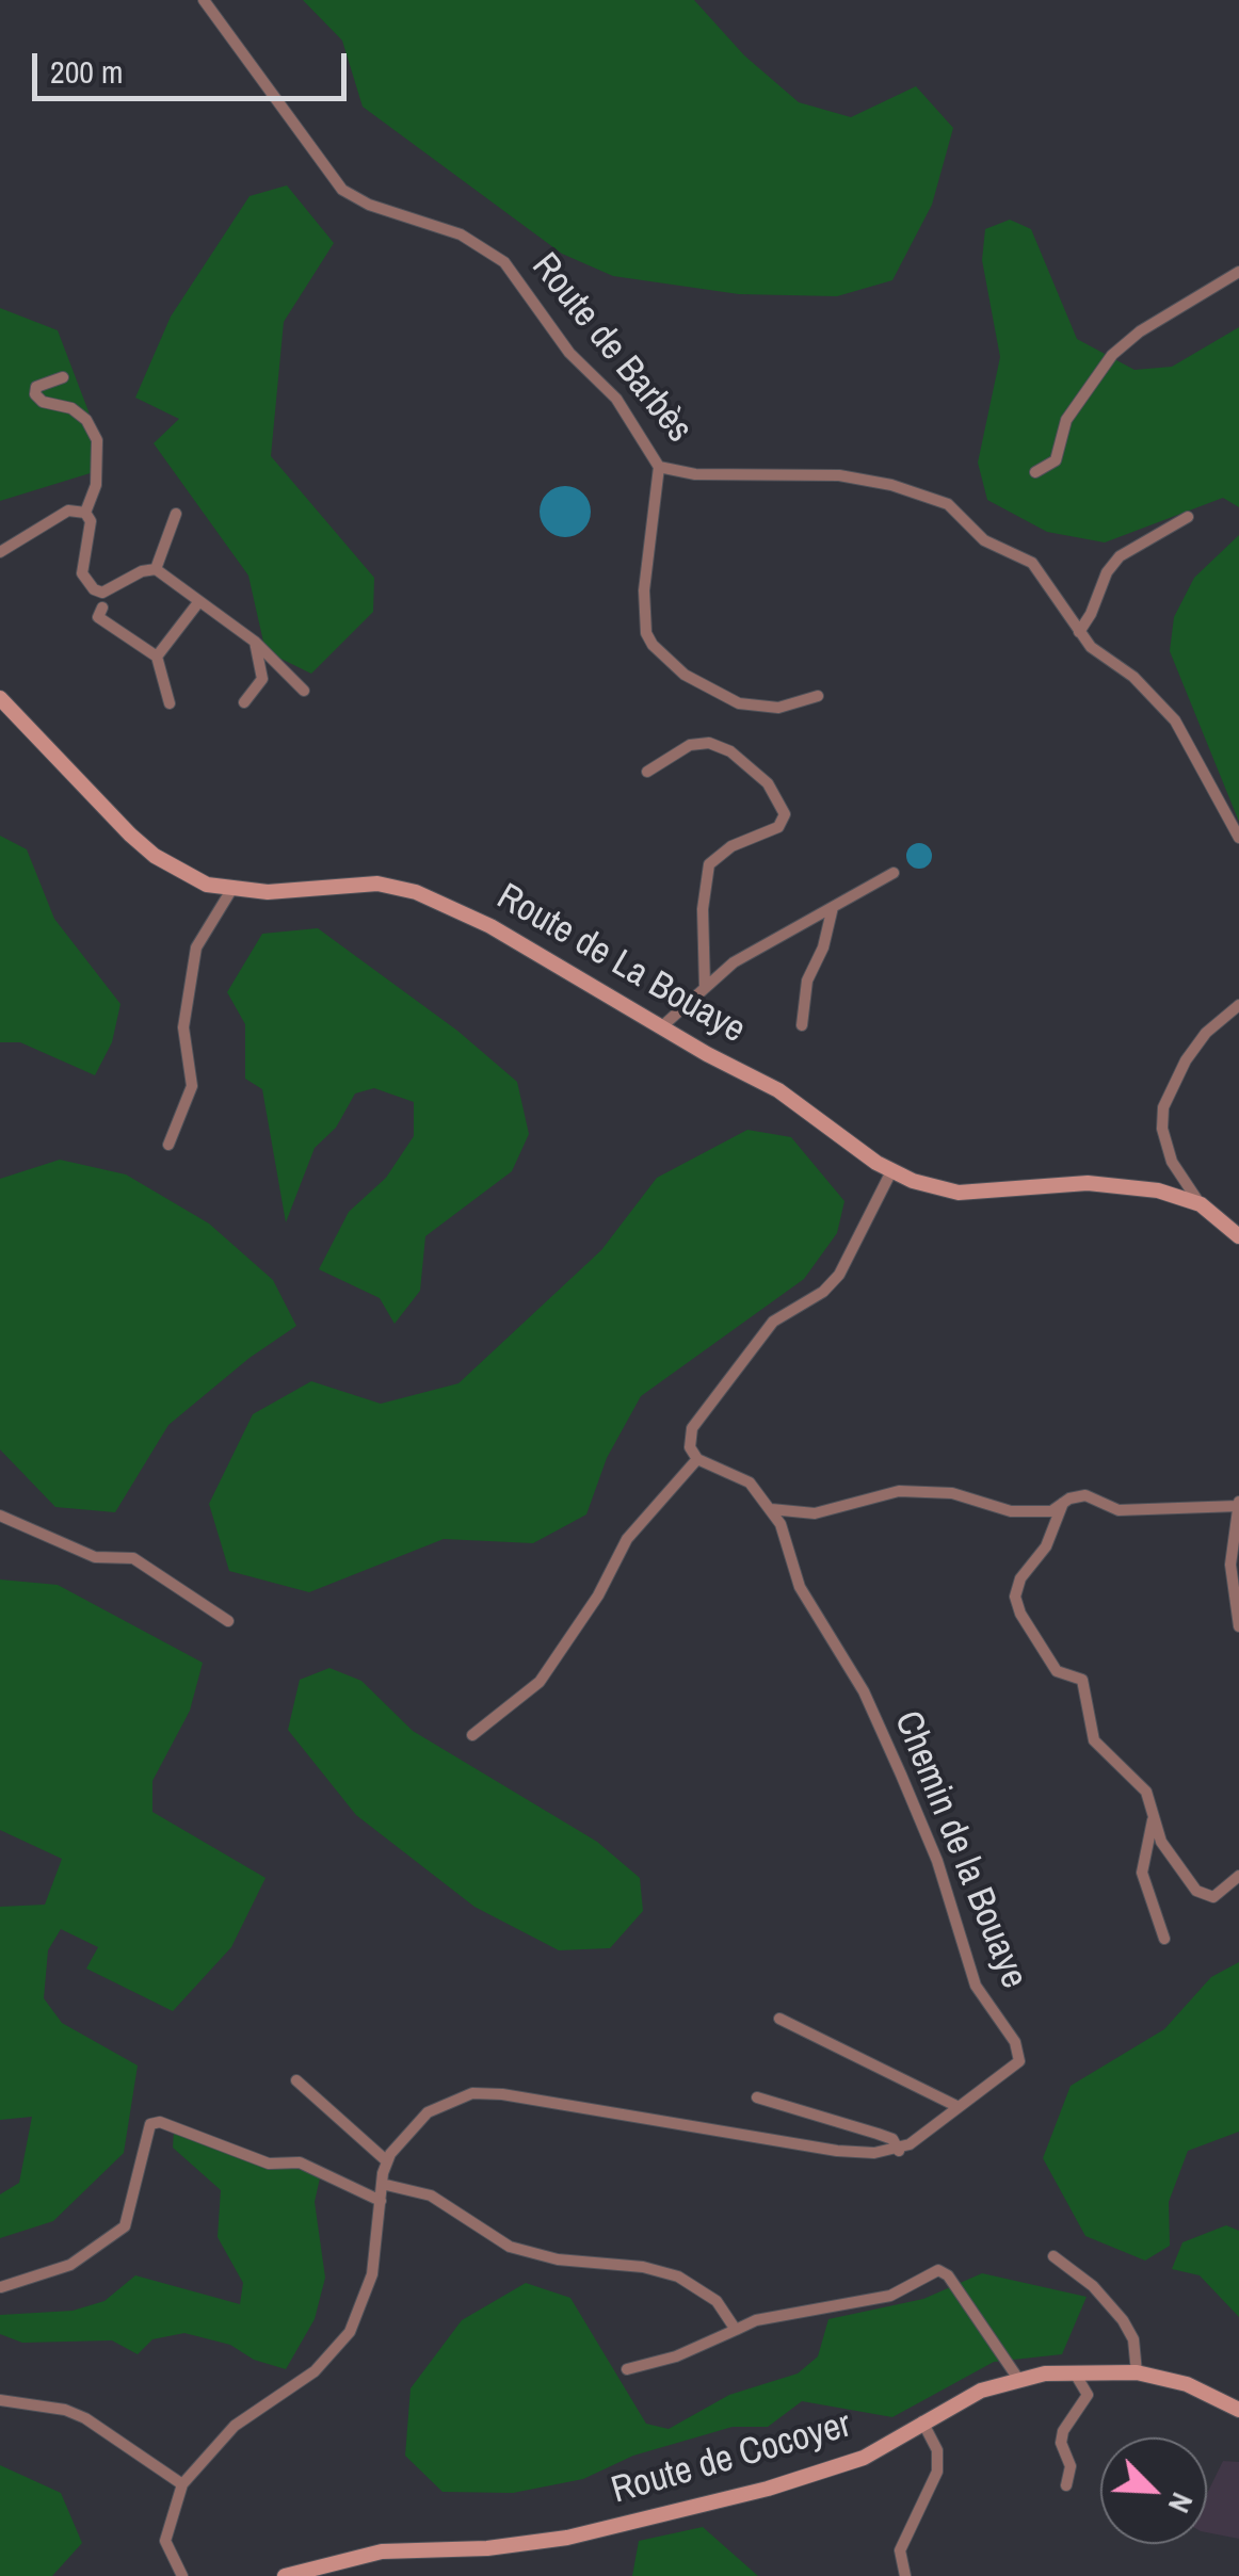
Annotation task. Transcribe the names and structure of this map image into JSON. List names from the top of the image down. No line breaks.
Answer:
{"streets":{"main road":["Route de La Bouaye","Route de Cocoyer"],"street":["Route de Barbès","Chemin de la Bouaye"]},"scale_bar":"200 m","north":"bottom right"}
